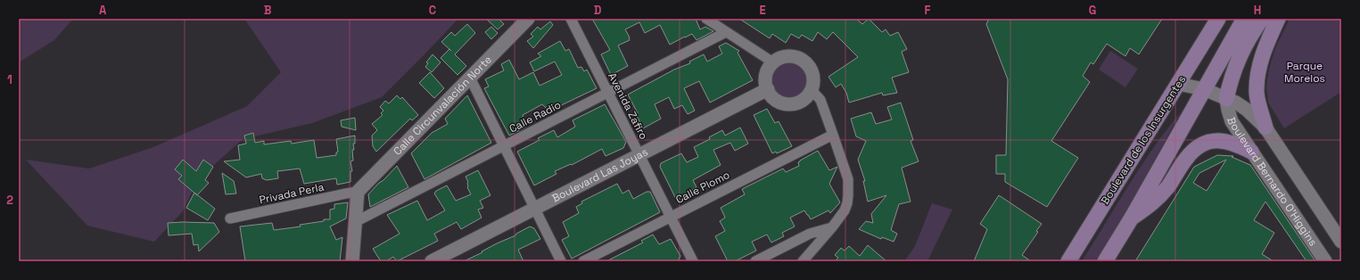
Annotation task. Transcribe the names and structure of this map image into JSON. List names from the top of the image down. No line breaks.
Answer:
{"streets":{"main road":["Boulevard de los Insurgentes"],"street":["Calle Circunvalación Norte","Avenida Zafiro","Calle Radio","Boulevard Las Joyas","Boulevard Bernardo O'Higgins","Calle Plomo","Privada Perla"]},"crossings":[["Calle Circunvalación Norte","Privada Perla"],["Avenida Zafiro","Calle Radio"],["Avenida Zafiro","Boulevard Las Joyas"],["Avenida Zafiro","Calle Plomo"],["Boulevard de los Insurgentes","Boulevard Bernardo O'Higgins"]],"parks":["Parque Morelos"],"grid":{"columns":["A","B","C","D","E","F","G","H"],"rows":["1","2"]}}
